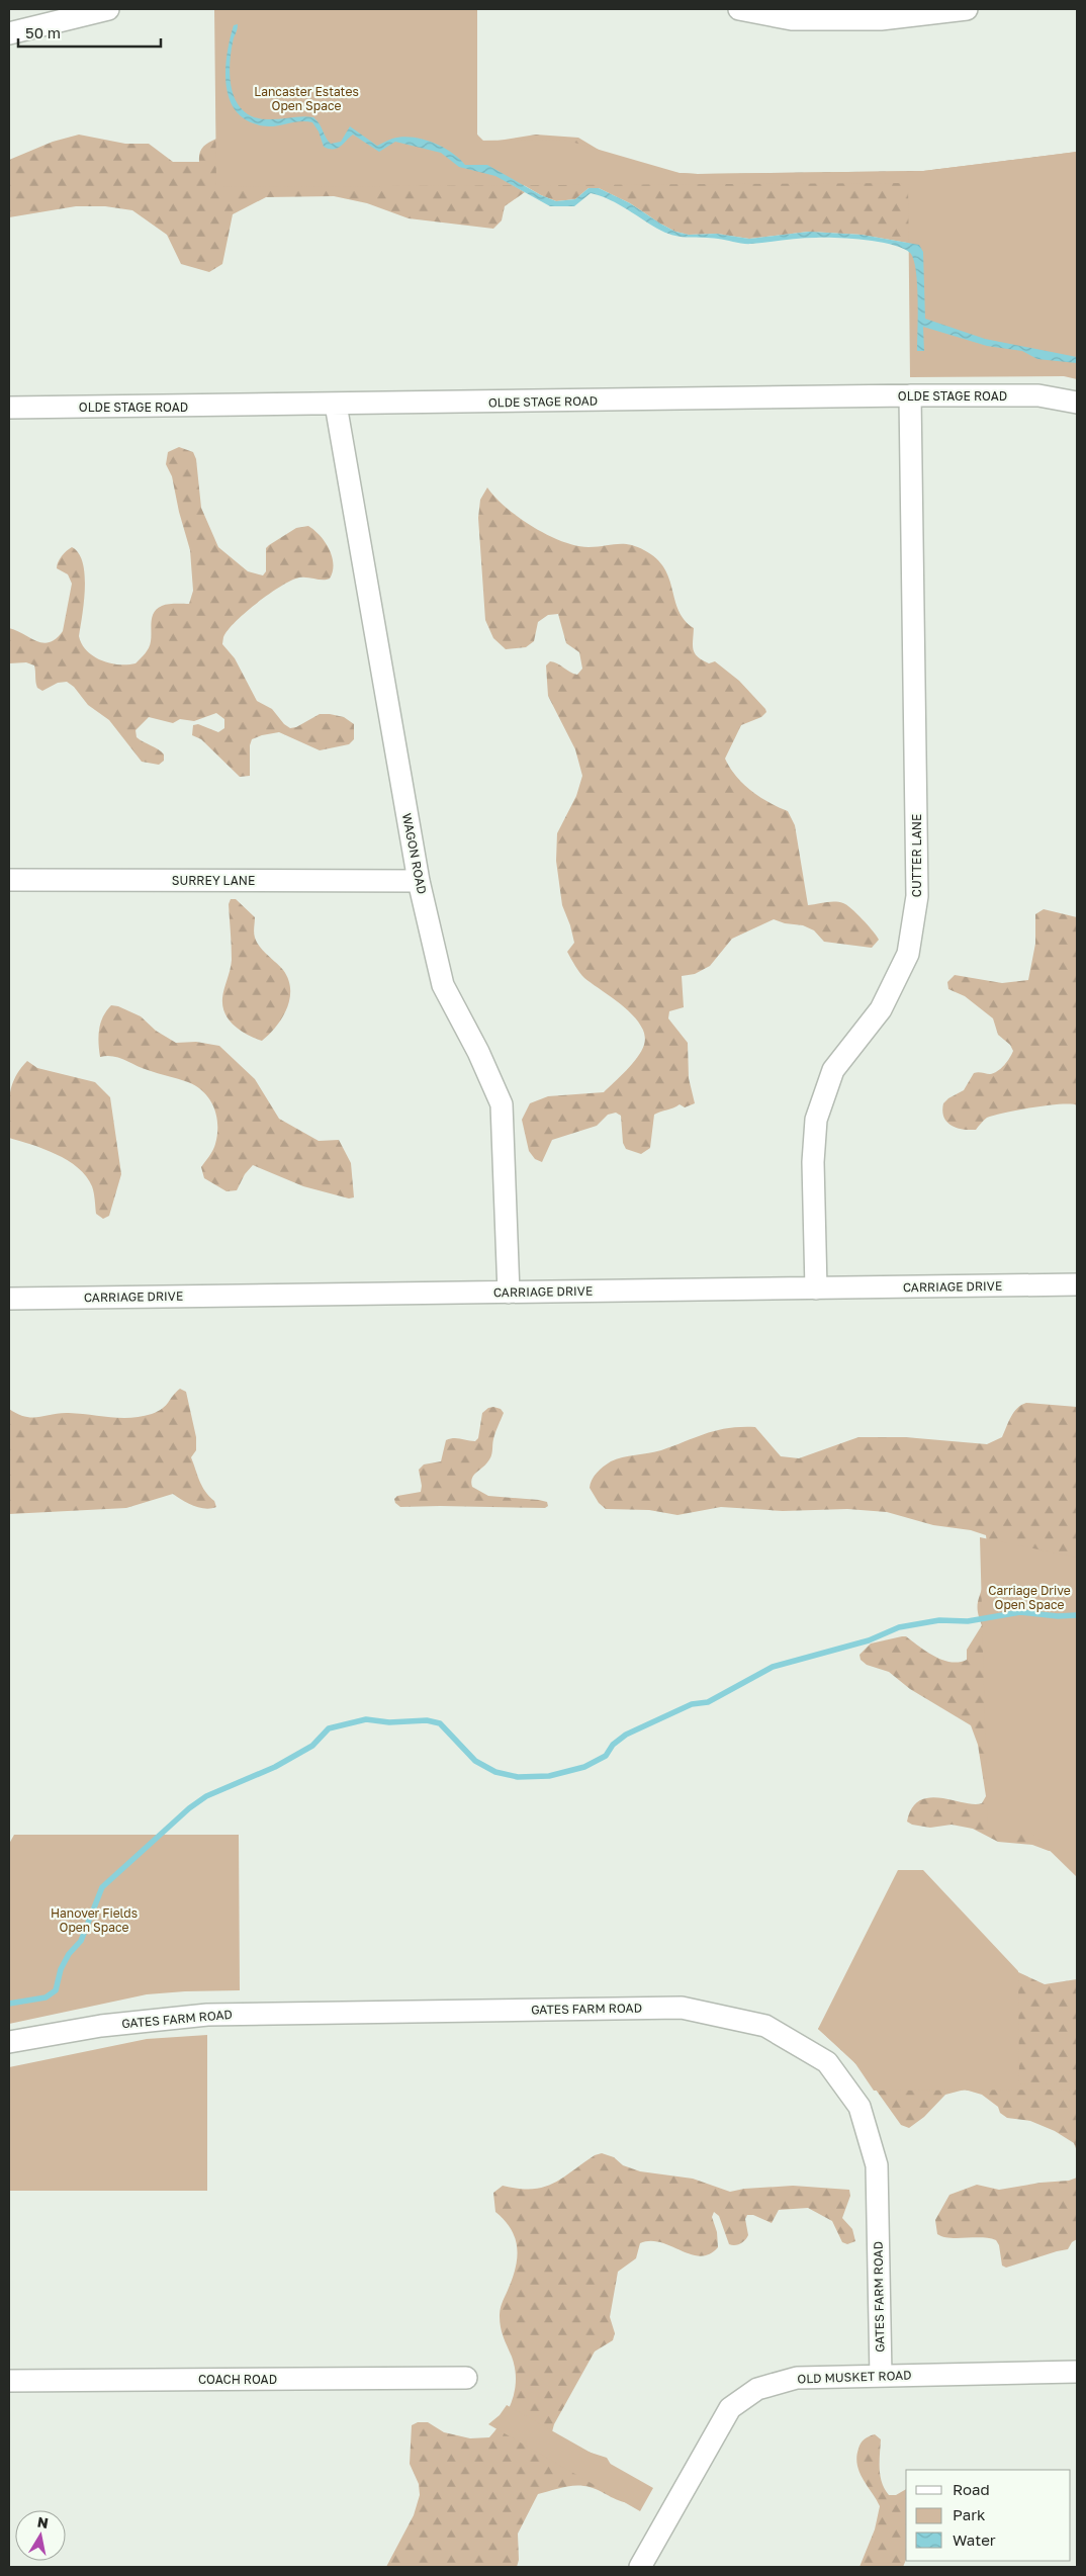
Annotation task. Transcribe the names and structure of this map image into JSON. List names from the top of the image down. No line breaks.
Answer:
{"streets":{"street":["OLDE STAGE ROAD","WAGON ROAD","CUTTER LANE","SURREY LANE","CARRIAGE DRIVE","GATES FARM ROAD","OLD MUSKET ROAD","COACH ROAD"]},"crossings":[["OLDE STAGE ROAD","WAGON ROAD"],["OLDE STAGE ROAD","CUTTER LANE"],["WAGON ROAD","SURREY LANE"],["WAGON ROAD","CARRIAGE DRIVE"],["CUTTER LANE","CARRIAGE DRIVE"],["GATES FARM ROAD","OLD MUSKET ROAD"]],"parks":["Lancaster Estates Open Space","Carriage Drive Open Space","Hanover Fields Open Space"],"legend":["Road","Park","Water"],"scale_bar":"50 m","north":"top"}
